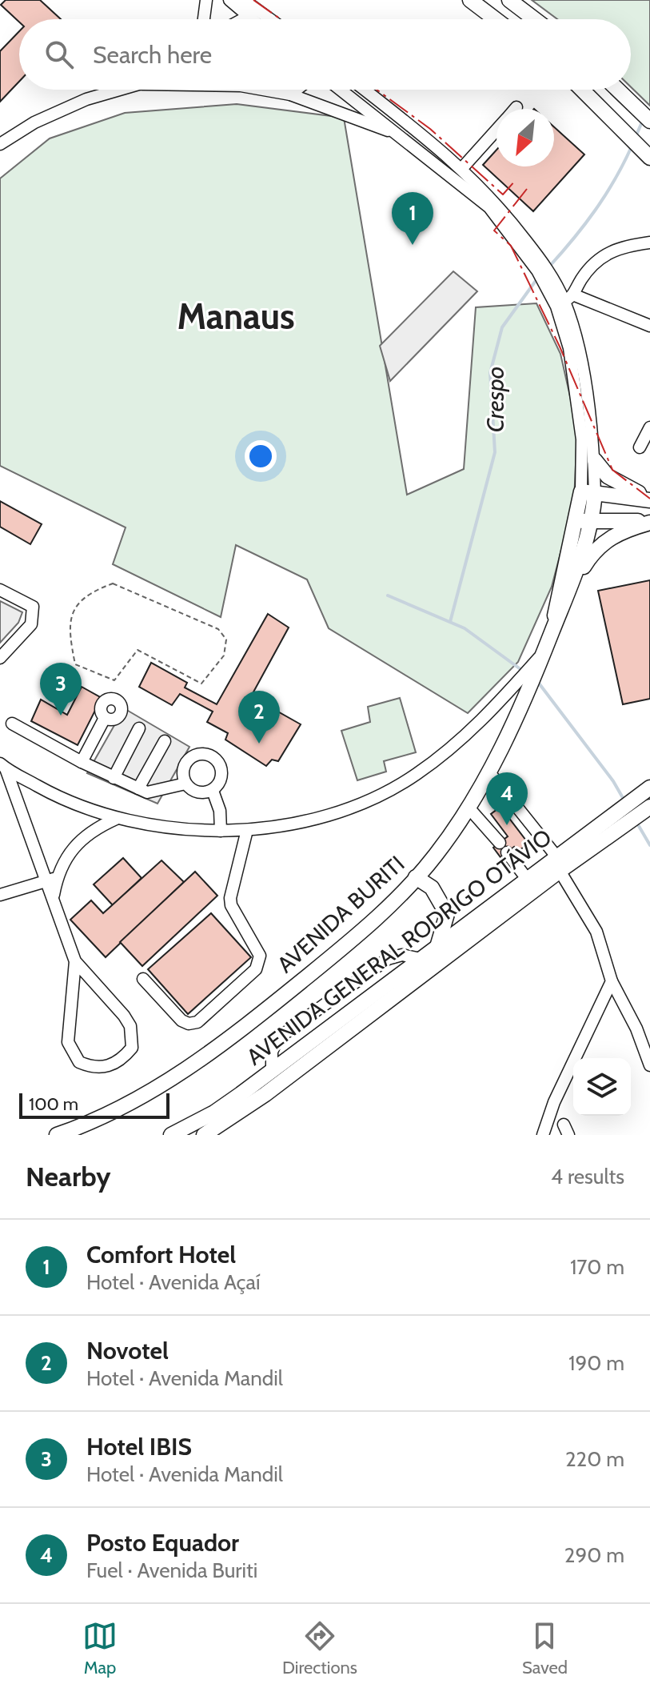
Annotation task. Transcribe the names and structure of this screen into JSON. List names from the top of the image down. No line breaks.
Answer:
{"streets":{"main road":["AVENIDA BURITI","AVENIDA GENERAL RODRIGO OTÁVIO"]},"districts":["Manaus"],"water":["Crespo"],"scale_bar":"100 m","north":"bottom left","page":{"search":"Search here","pins":["1","3","2","4"],"scale":"100 m","heading":["Nearby","4 results"],"list":[{"mark":"1","name":"Comfort Hotel","note":"Hotel · Avenida Açaí","value":"170 m"},{"mark":"2","name":"Novotel","note":"Hotel · Avenida Mandil","value":"190 m"},{"mark":"3","name":"Hotel IBIS","note":"Hotel · Avenida Mandil","value":"220 m"},{"mark":"4","name":"Posto Equador","note":"Fuel · Avenida Buriti","value":"290 m"}],"nav":["Map","Directions","Saved"]}}
